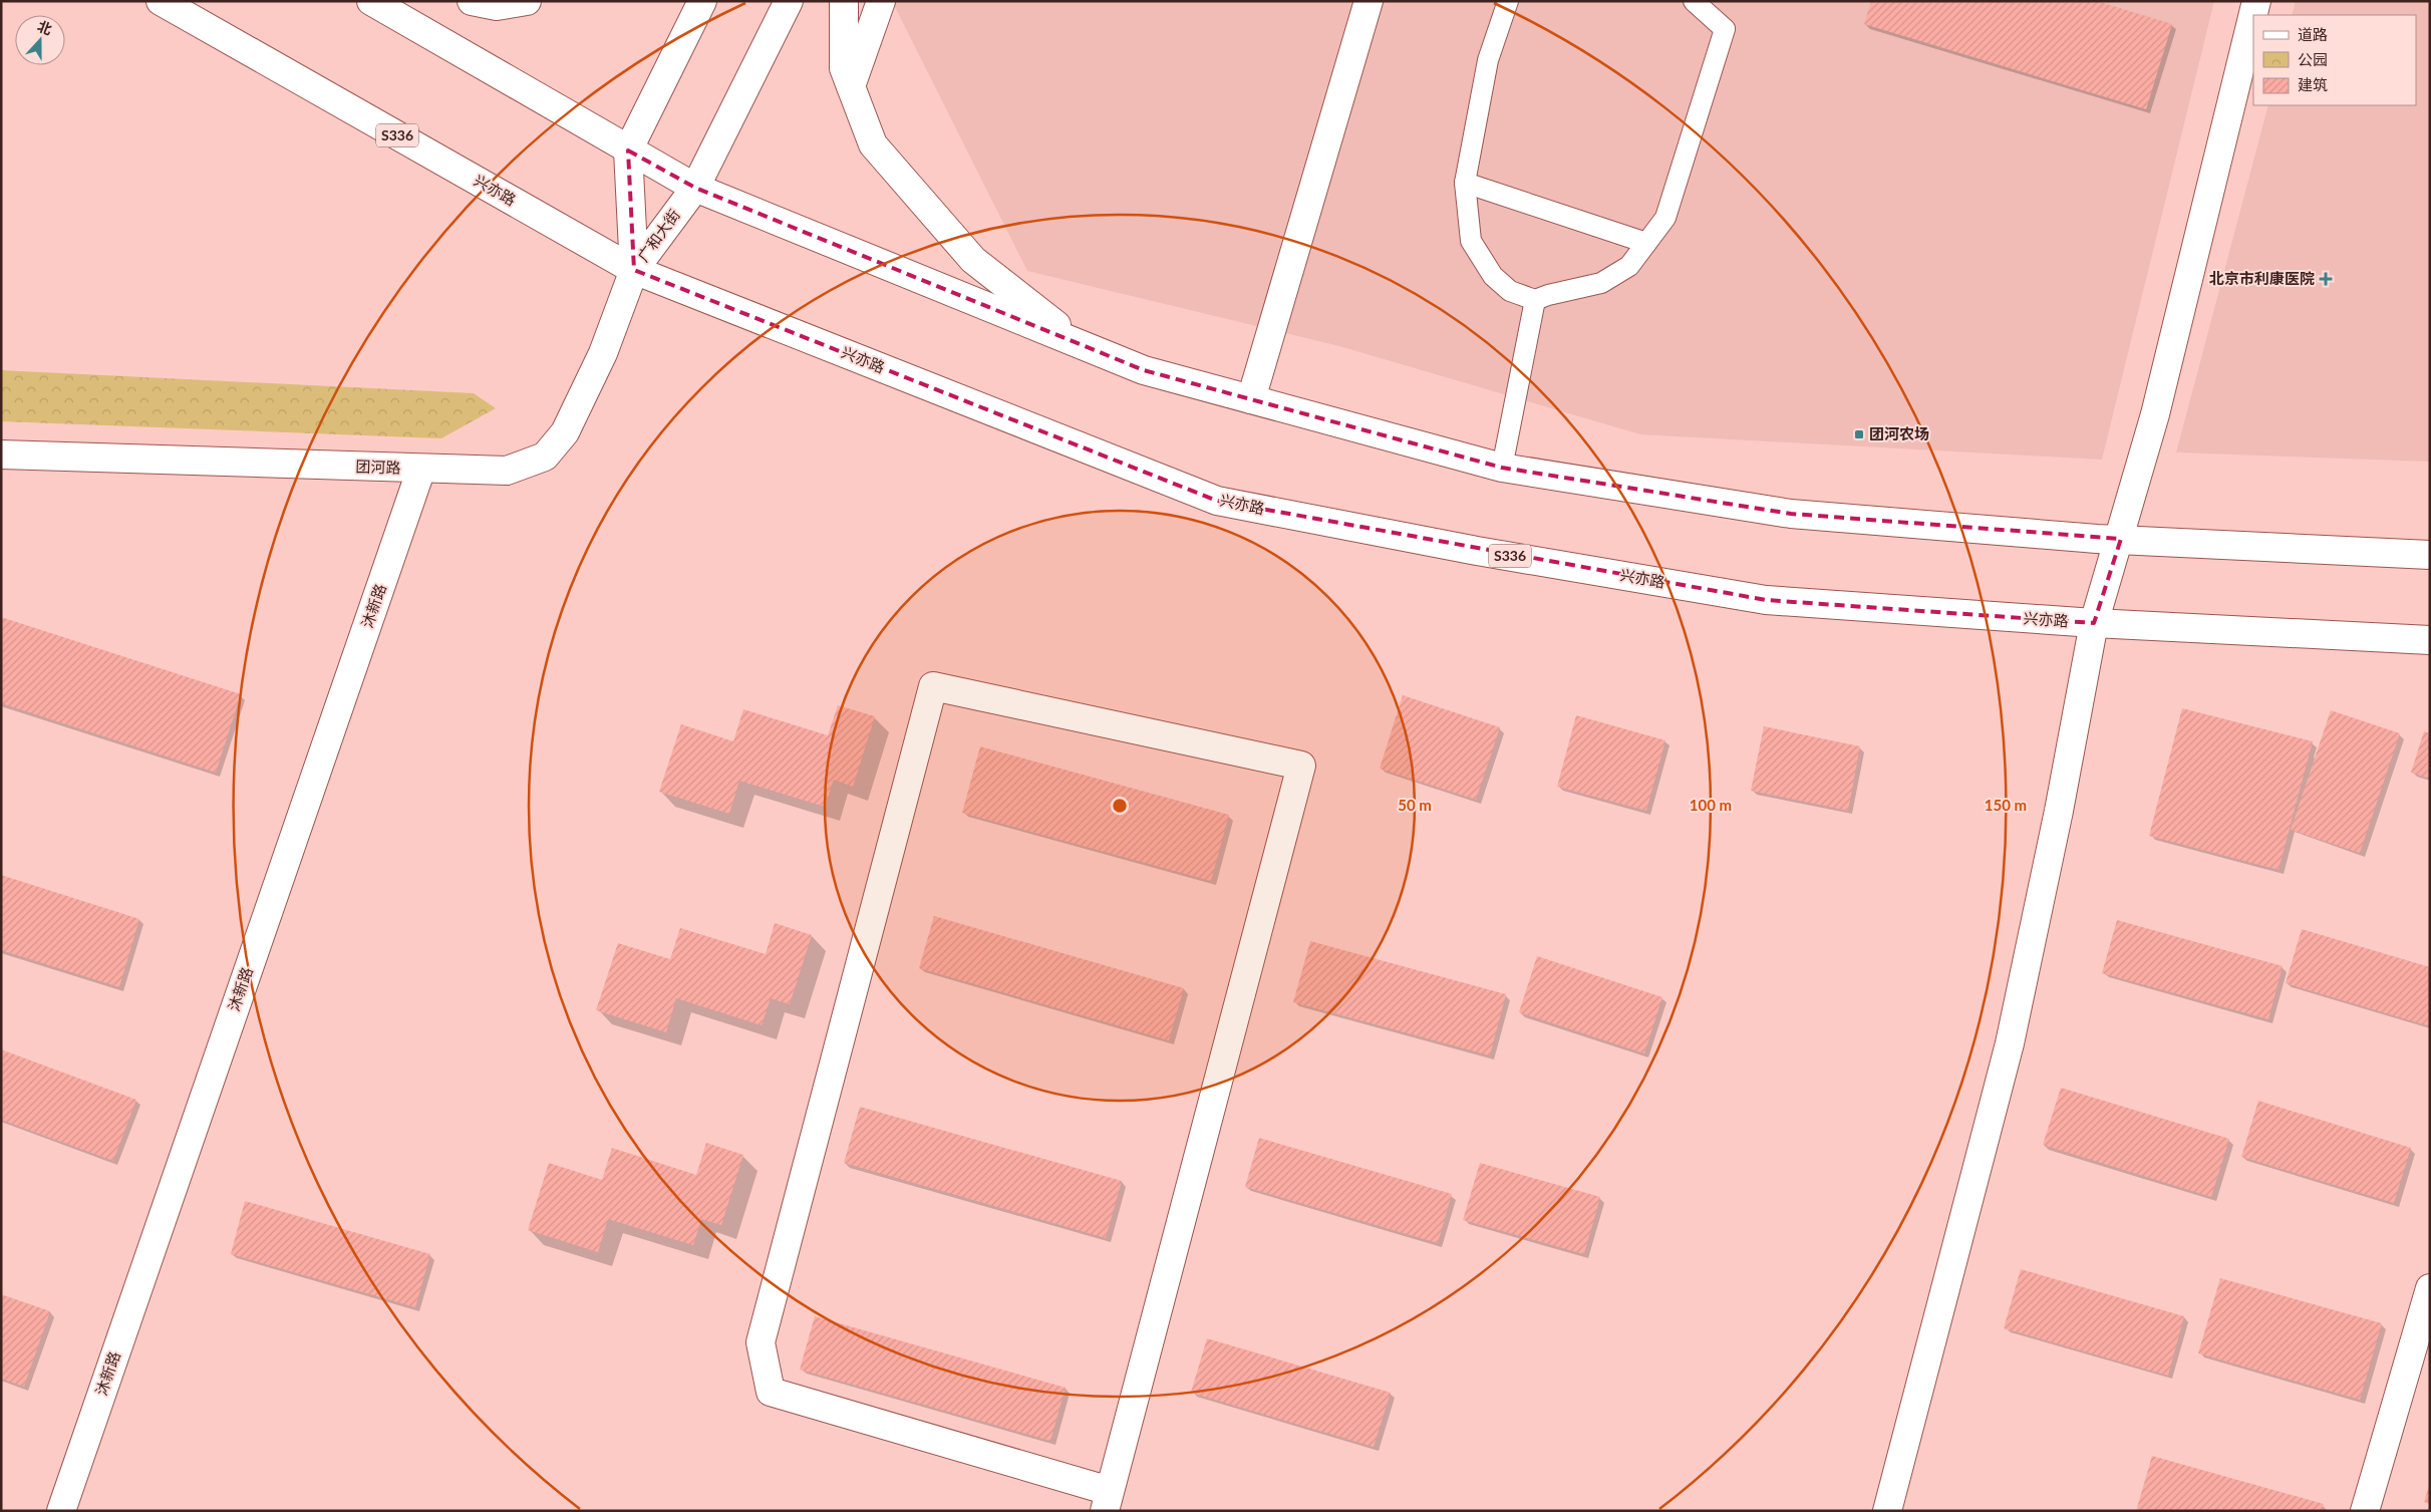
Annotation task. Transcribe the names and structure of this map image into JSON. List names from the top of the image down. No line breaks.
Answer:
{"streets":{"street":["S336","兴亦路","广和大街","团河路","沐新路"]},"crossings":[["兴亦路","广和大街"],["兴亦路","团河路"],["广和大街","团河路"],["团河路","沐新路"]],"places":{"health":["北京市利康医院"],"transit":["团河农场"]},"legend":["道路","公园","建筑"],"north":"top","rings":["50 m","100 m","150 m"]}
